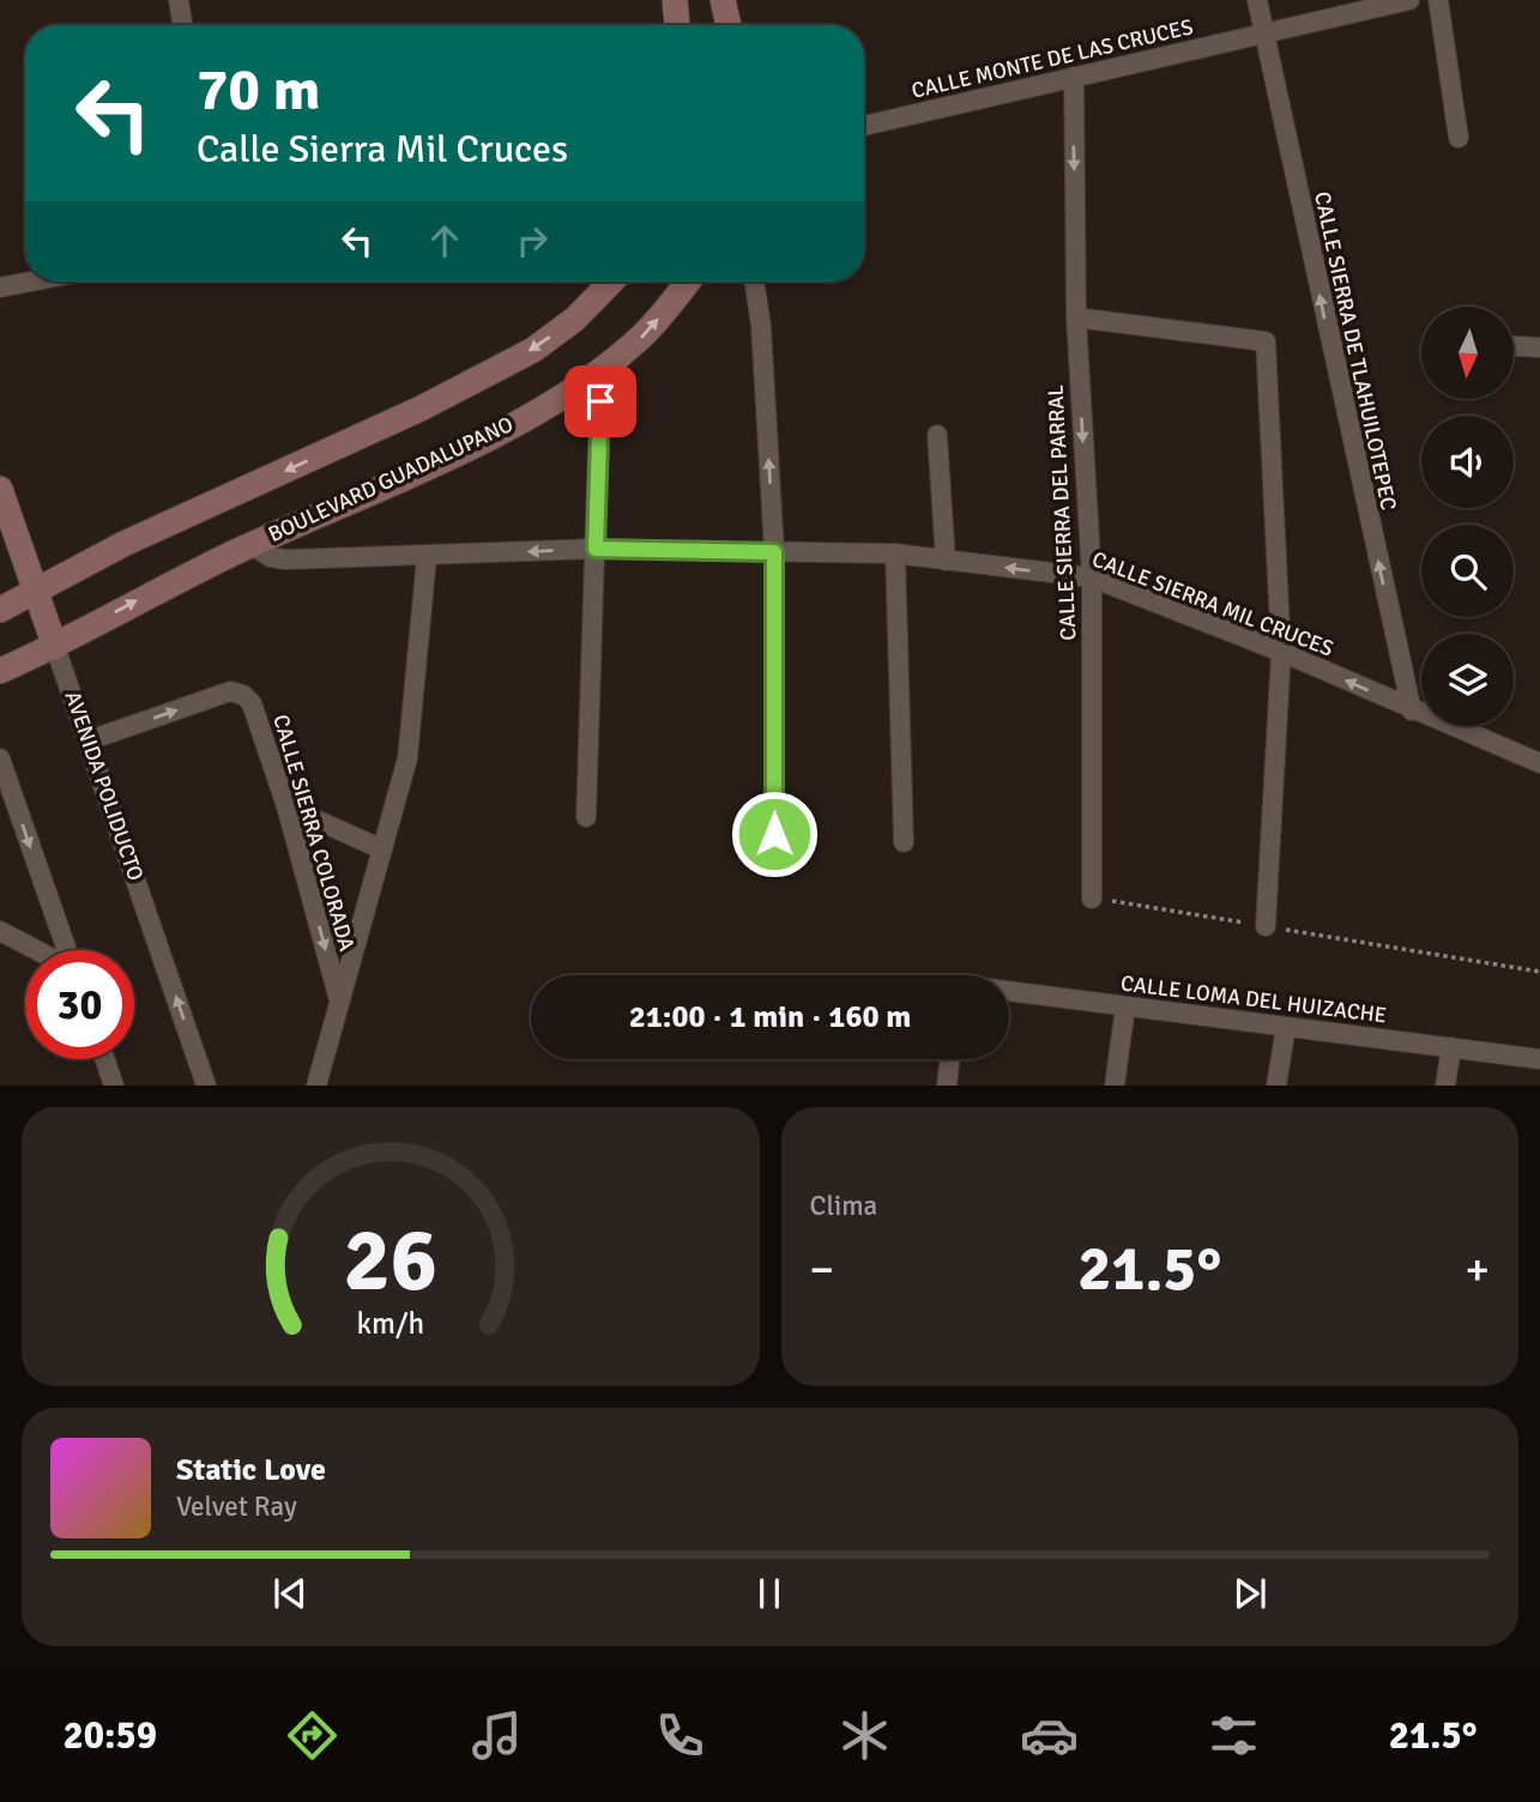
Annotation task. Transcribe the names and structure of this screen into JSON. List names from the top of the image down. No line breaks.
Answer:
{"streets":{"main road":["BOULEVARD GUADALUPANO","AVENIDA POLIDUCTO"],"street":["CALLE MONTE DE LAS CRUCES","CALLE SIERRA DE TLAHUILOTEPEC","CALLE SIERRA DEL PARRAL","CALLE SIERRA MIL CRUCES","CALLE SIERRA COLORADA","CALLE LOMA DEL HUIZACHE"]},"crossings":[["CALLE MONTE DE LAS CRUCES","CALLE SIERRA DE TLAHUILOTEPEC"],["CALLE MONTE DE LAS CRUCES","CALLE SIERRA DEL PARRAL"],["CALLE SIERRA DE TLAHUILOTEPEC","CALLE SIERRA MIL CRUCES"],["BOULEVARD GUADALUPANO","CALLE SIERRA MIL CRUCES"],["BOULEVARD GUADALUPANO","AVENIDA POLIDUCTO"],["CALLE SIERRA DEL PARRAL","CALLE SIERRA MIL CRUCES"],["CALLE SIERRA MIL CRUCES","CALLE SIERRA COLORADA"],["AVENIDA POLIDUCTO","CALLE SIERRA COLORADA"]],"one_way":["CALLE SIERRA DE TLAHUILOTEPEC","CALLE SIERRA DEL PARRAL","AVENIDA POLIDUCTO"],"north":"bottom","page":{"turn":["70 m","Calle Sierra Mil Cruces"],"limit":"30","trip":"21:00 · 1 min · 160 m","tile":"Clima","heat":["−","21.5°","+"],"song":["Static Love","Velvet Ray"],"tabs":["20:59","21.5°"],"gauge":["26","km/h"]}}
